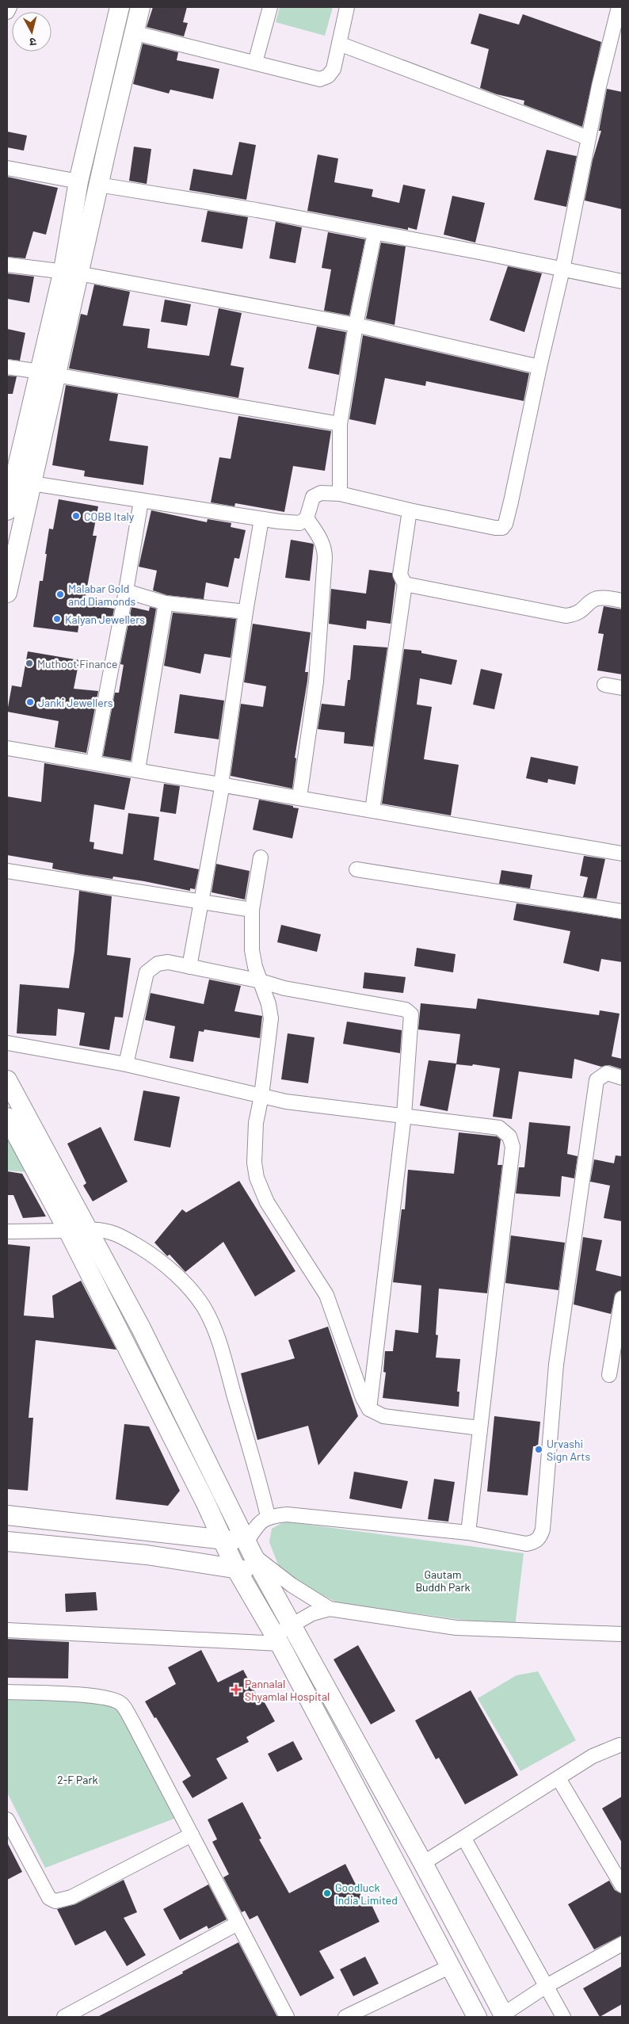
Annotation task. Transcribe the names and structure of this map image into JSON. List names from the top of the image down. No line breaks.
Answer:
{"parks":["Gautam Buddh Park","2-F Park"],"places":{"other":["COBB Italy","Malabar Gold and Diamonds","Kalyan Jewellers","Muthoot Finance","Janki Jewellers","Urvashi Sign Arts","Goodluck India Limited"],"health":["Pannalal Shyamlal Hospital"]},"north":"bottom"}
